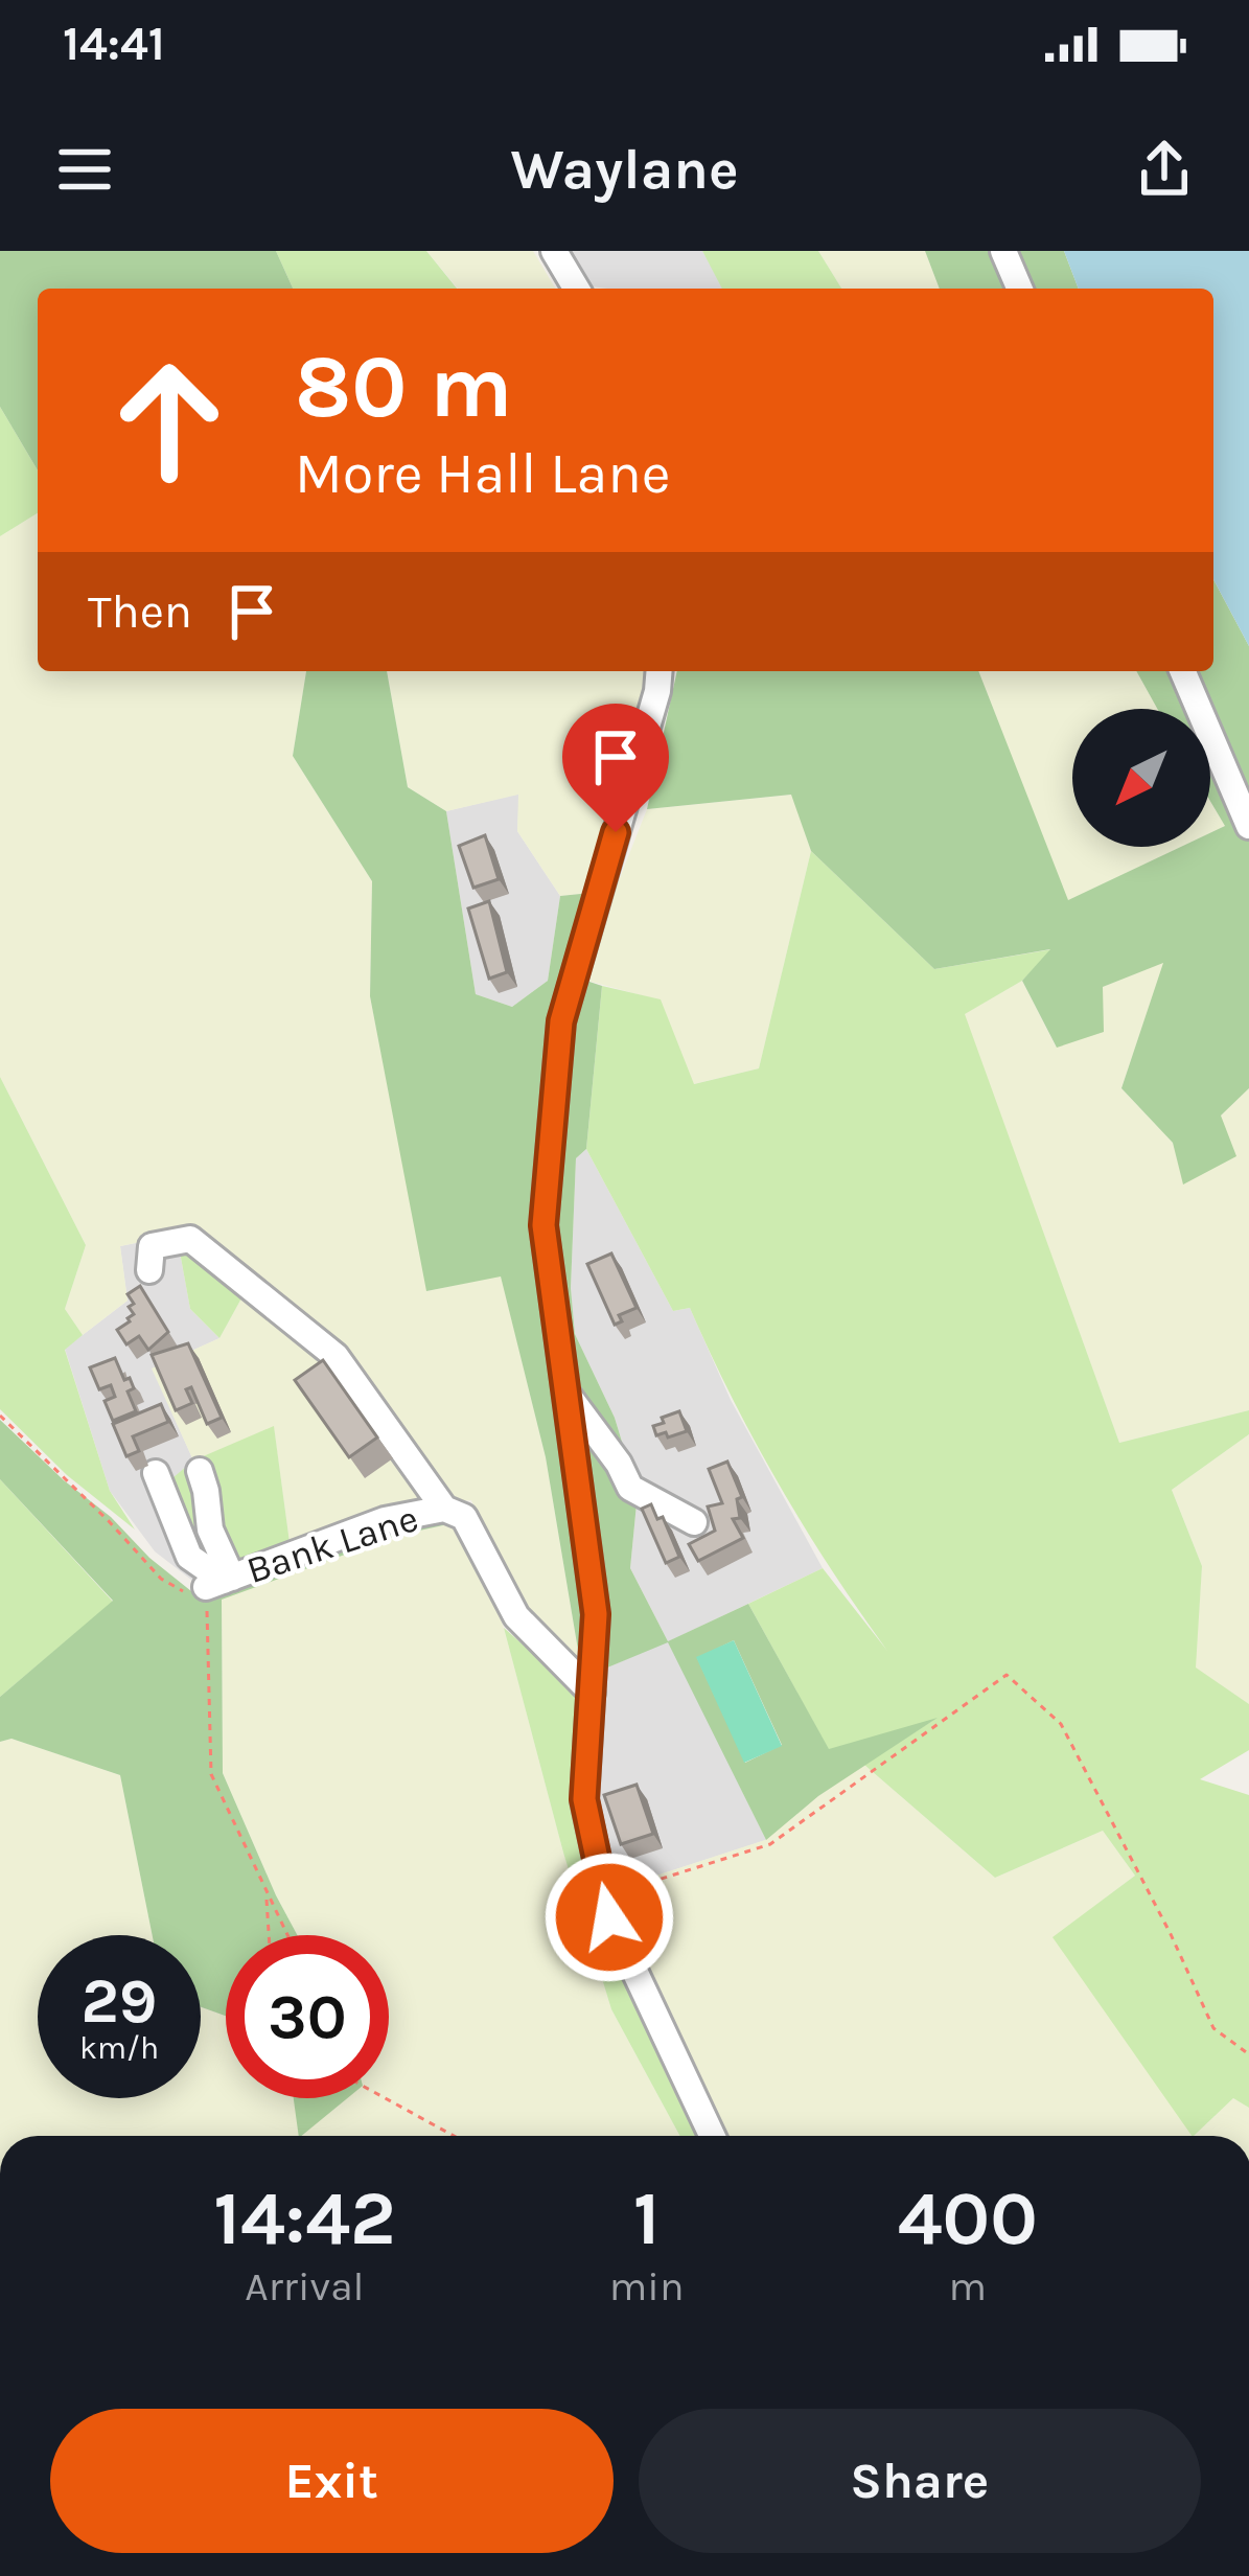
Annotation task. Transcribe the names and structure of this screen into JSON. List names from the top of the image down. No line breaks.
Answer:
{"streets":{"street":["Bank Lane"]},"north":"bottom left","page":{"status":"14:41","header":"Waylane","turn":["80 m","More Hall Lane"],"then":"Then","speed":"29 km/h","limit":"30","eta":["14:42","Arrival","1","min","400","m"],"buttons":["Exit","Share"]}}
